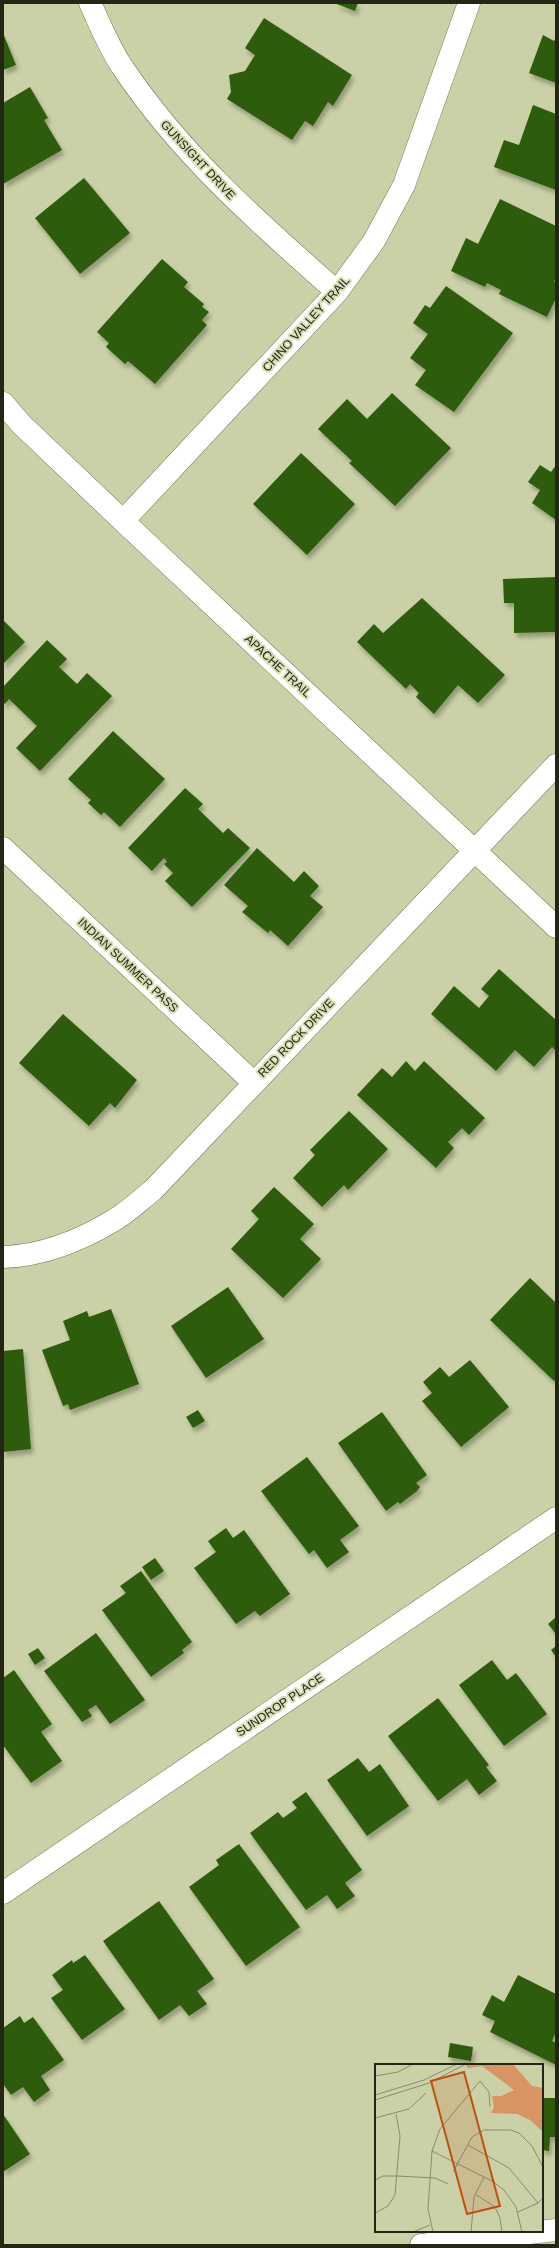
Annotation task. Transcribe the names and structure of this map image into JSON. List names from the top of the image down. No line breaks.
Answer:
{"streets":{"street":["GUNSIGHT DRIVE","CHINO VALLEY TRAIL","APACHE TRAIL","INDIAN SUMMER PASS","RED ROCK DRIVE","SUNDROP PLACE"]},"crossings":[["GUNSIGHT DRIVE","CHINO VALLEY TRAIL"],["CHINO VALLEY TRAIL","APACHE TRAIL"],["APACHE TRAIL","RED ROCK DRIVE"],["INDIAN SUMMER PASS","RED ROCK DRIVE"]]}
